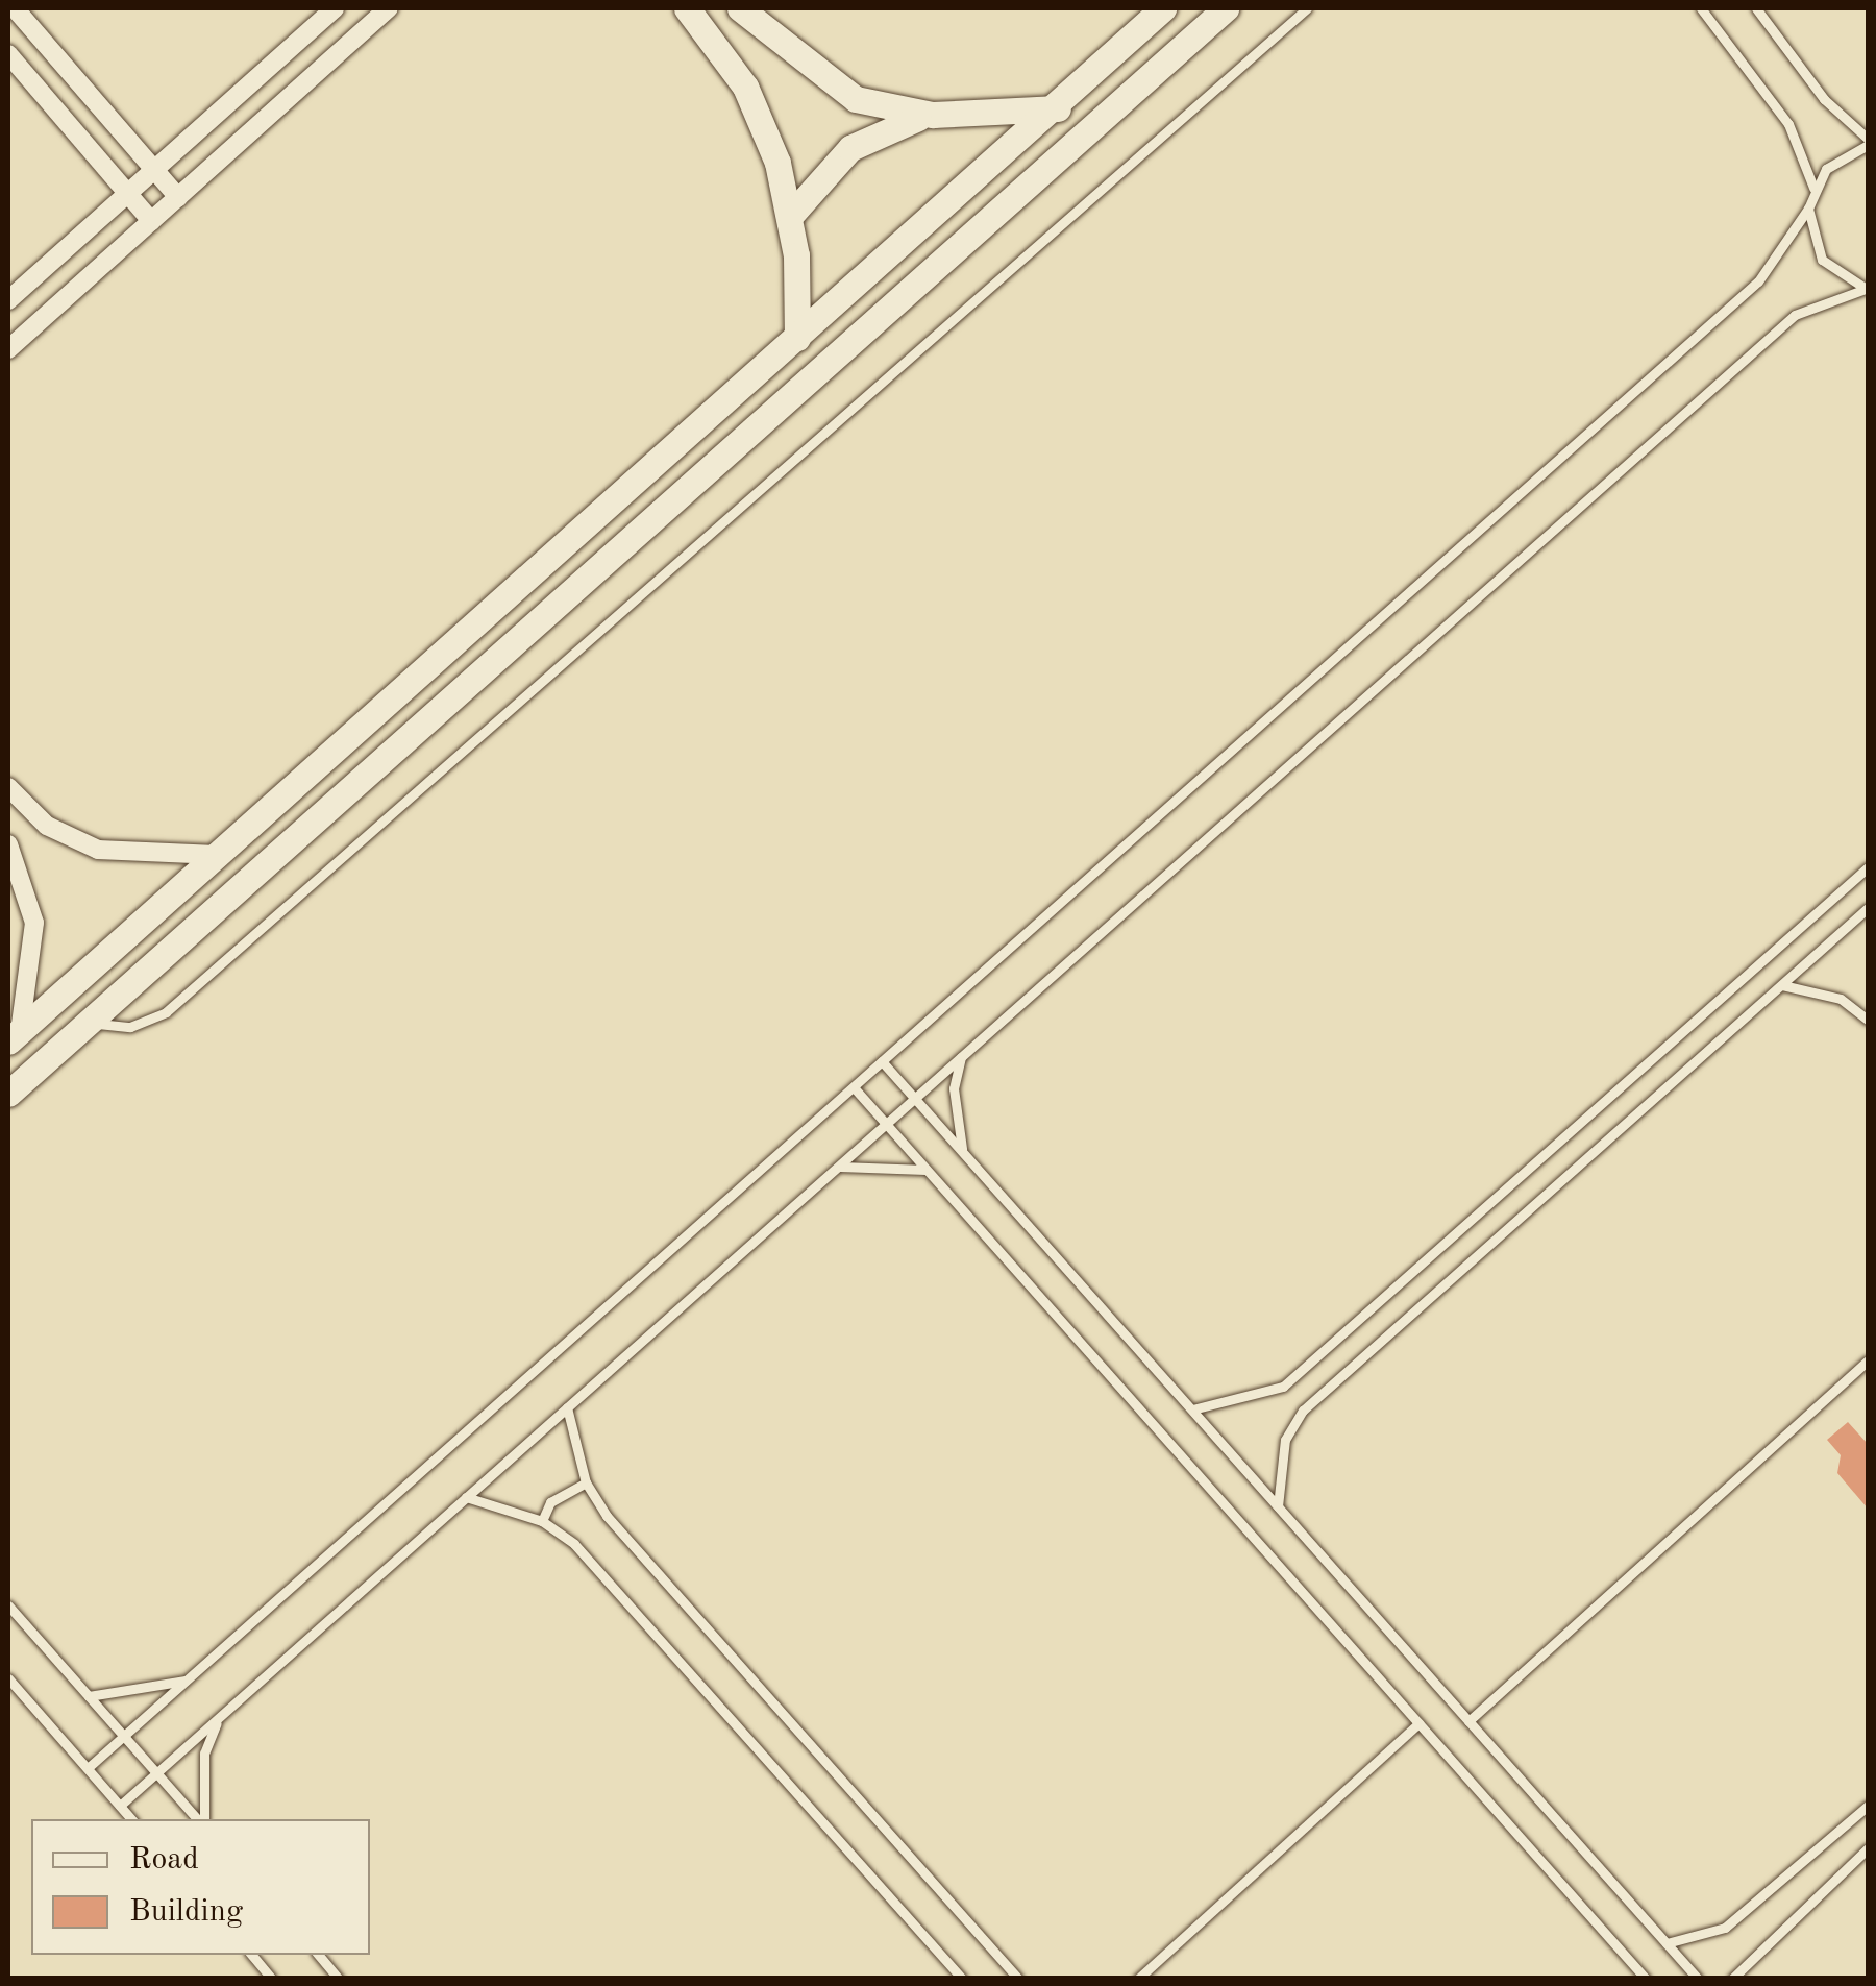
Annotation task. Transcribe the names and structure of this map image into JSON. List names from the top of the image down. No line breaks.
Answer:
{"legend":["Road","Building"]}
